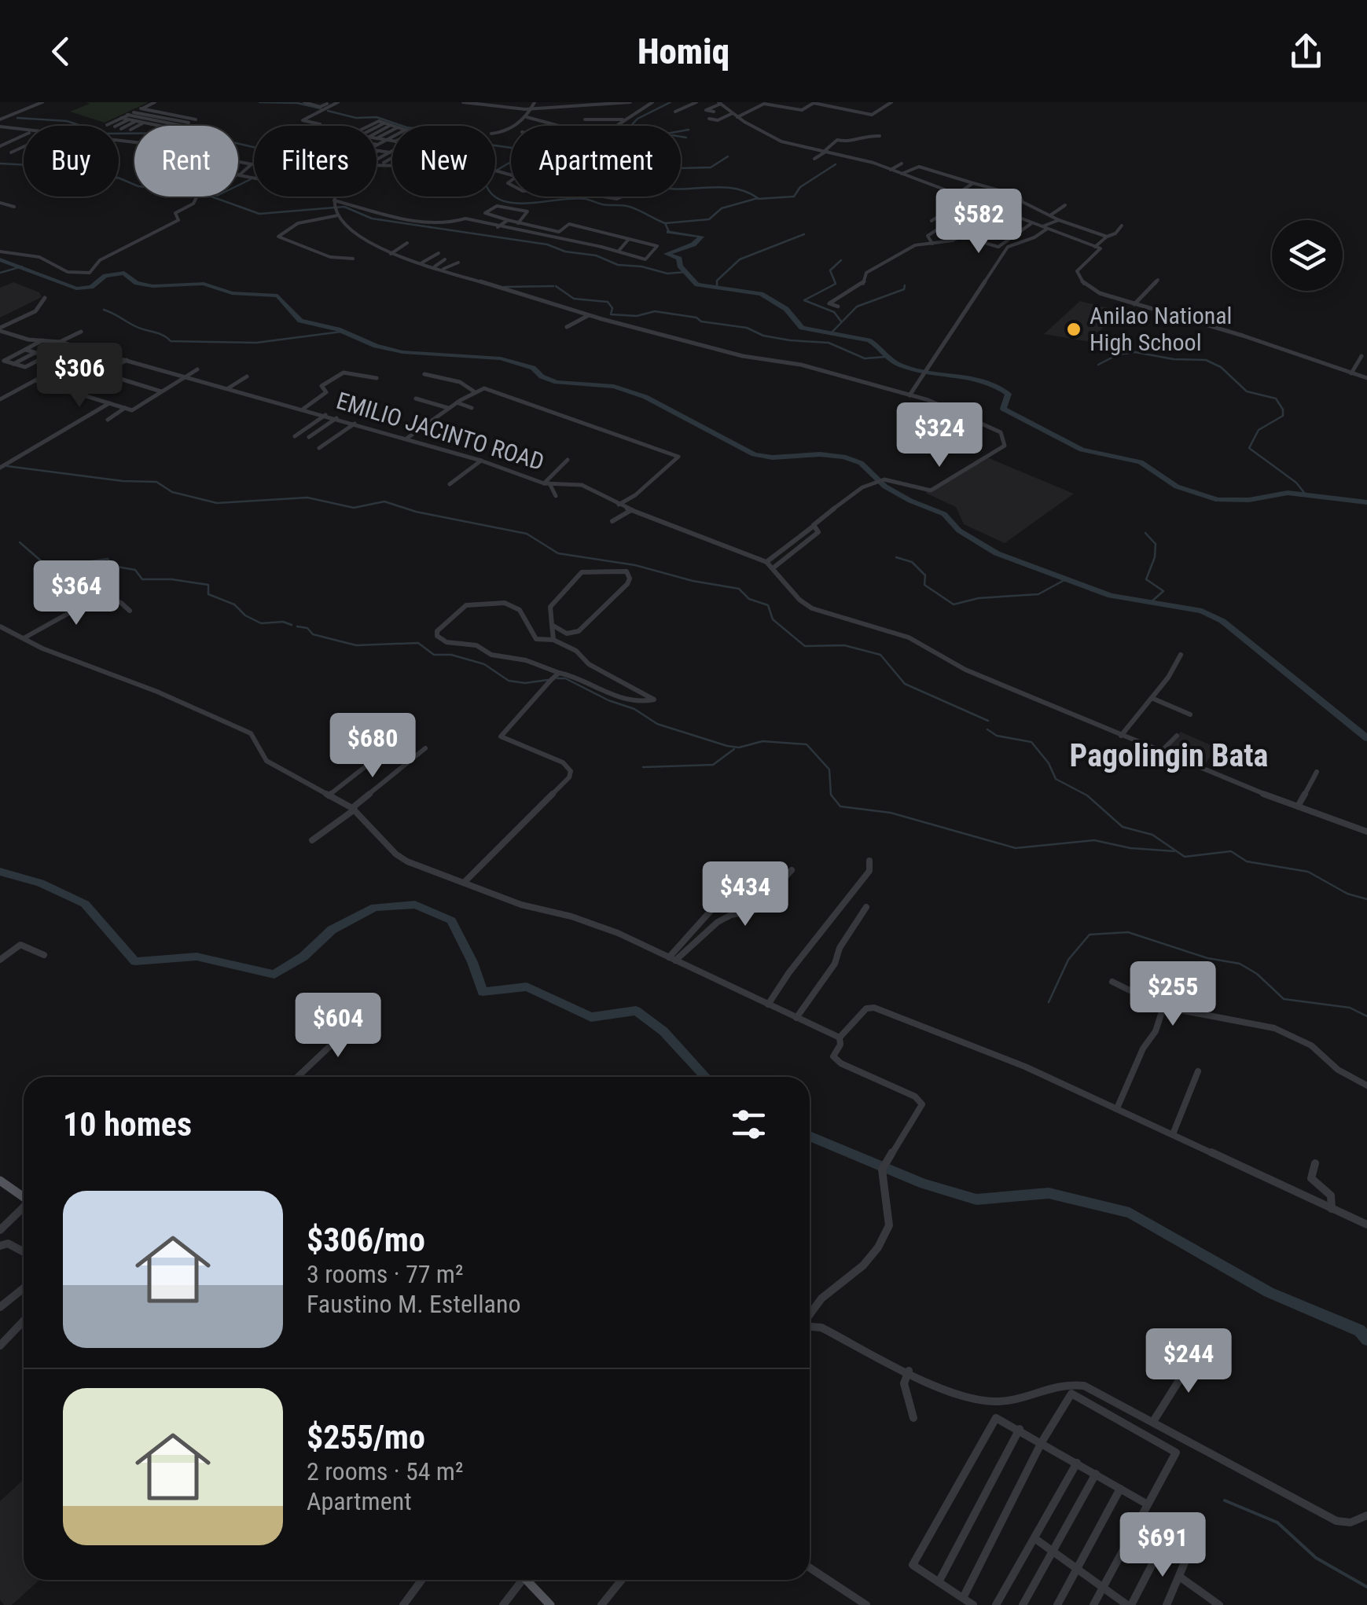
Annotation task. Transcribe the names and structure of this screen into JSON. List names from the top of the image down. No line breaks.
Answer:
{"streets":{"street":["EMILIO JACINTO ROAD"]},"districts":["Pagolingin Bata"],"places":["Anilao National High School"],"page":{"header":"Homiq","chip":["Buy","Rent","Filters","New","Apartment"],"price":["$582","$306","$324","$364","$680","$434","$255","$604","$244","$691"],"heading":"10 homes","list":[{"name":"$306/mo","note":"3 rooms · 77 m² · Faustino M. Estellano"},{"name":"$255/mo","note":"2 rooms · 54 m² · Apartment"}]}}
